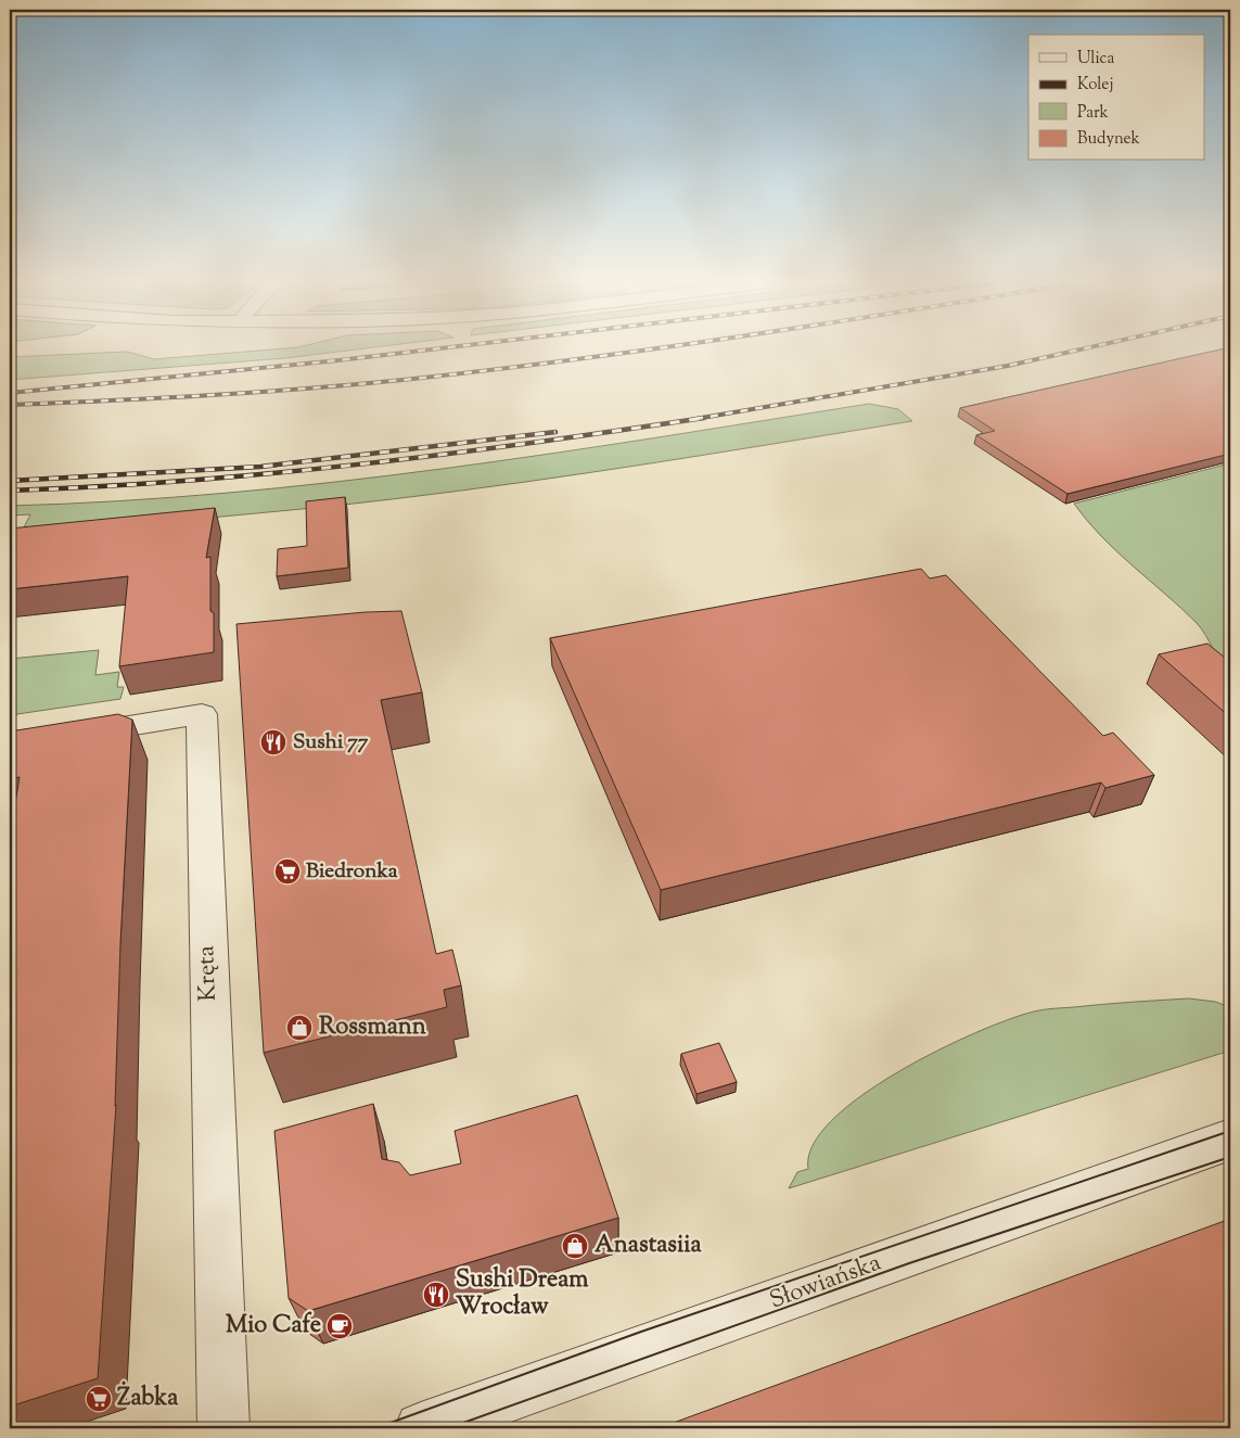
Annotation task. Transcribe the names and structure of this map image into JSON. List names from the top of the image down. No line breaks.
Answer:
{"streets":{"street":["Kręta","Słowiańska"]},"places":{"restaurant":["Sushi 77","Sushi Dream Wrocław"],"supermarket":["Biedronka","Żabka"],"shop":["Rossmann","Anastasiia"],"cafe":["Mio Cafe"]},"legend":["Ulica","Kolej","Park","Budynek"]}
